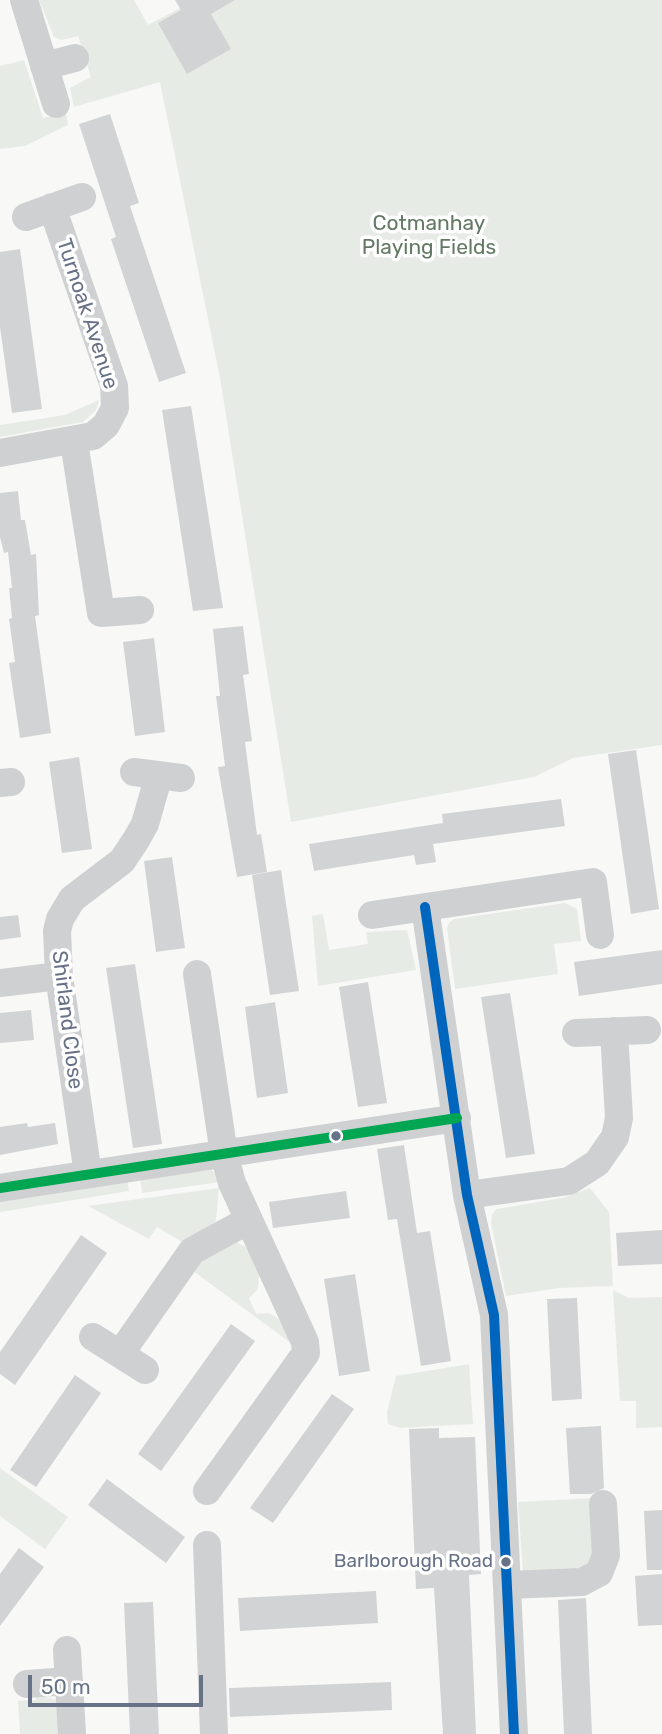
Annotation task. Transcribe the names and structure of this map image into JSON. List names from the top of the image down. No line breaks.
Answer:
{"streets":{"street":["Turnoak Avenue","Shirland Close"]},"parks":["Cotmanhay Playing Fields"],"places":["Barlborough Road"],"scale_bar":"50 m"}
